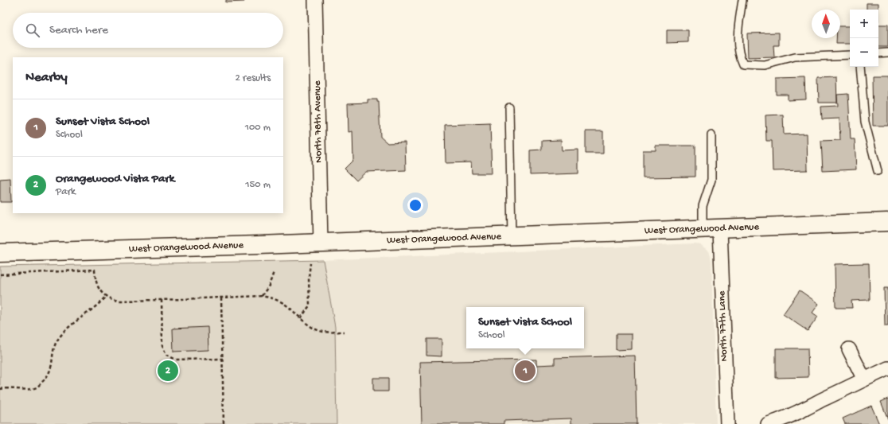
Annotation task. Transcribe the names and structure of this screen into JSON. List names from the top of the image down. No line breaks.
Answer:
{"streets":{"street":["North 78th Avenue","West Orangewood Avenue","North 77th Lane"]},"crossings":[["North 78th Avenue","West Orangewood Avenue"],["West Orangewood Avenue","North 77th Lane"]],"north":"top","page":{"map_buttons":["+","−"],"search":"Search here","heading":["Nearby","2 results"],"list":[{"mark":"1","name":"Sunset Vista School","note":"School","value":"100 m"},{"mark":"2","name":"Orangewood Vista Park","note":"Park","value":"150 m"}],"popup":["Sunset Vista School","School"],"pins":["1","2"]}}
